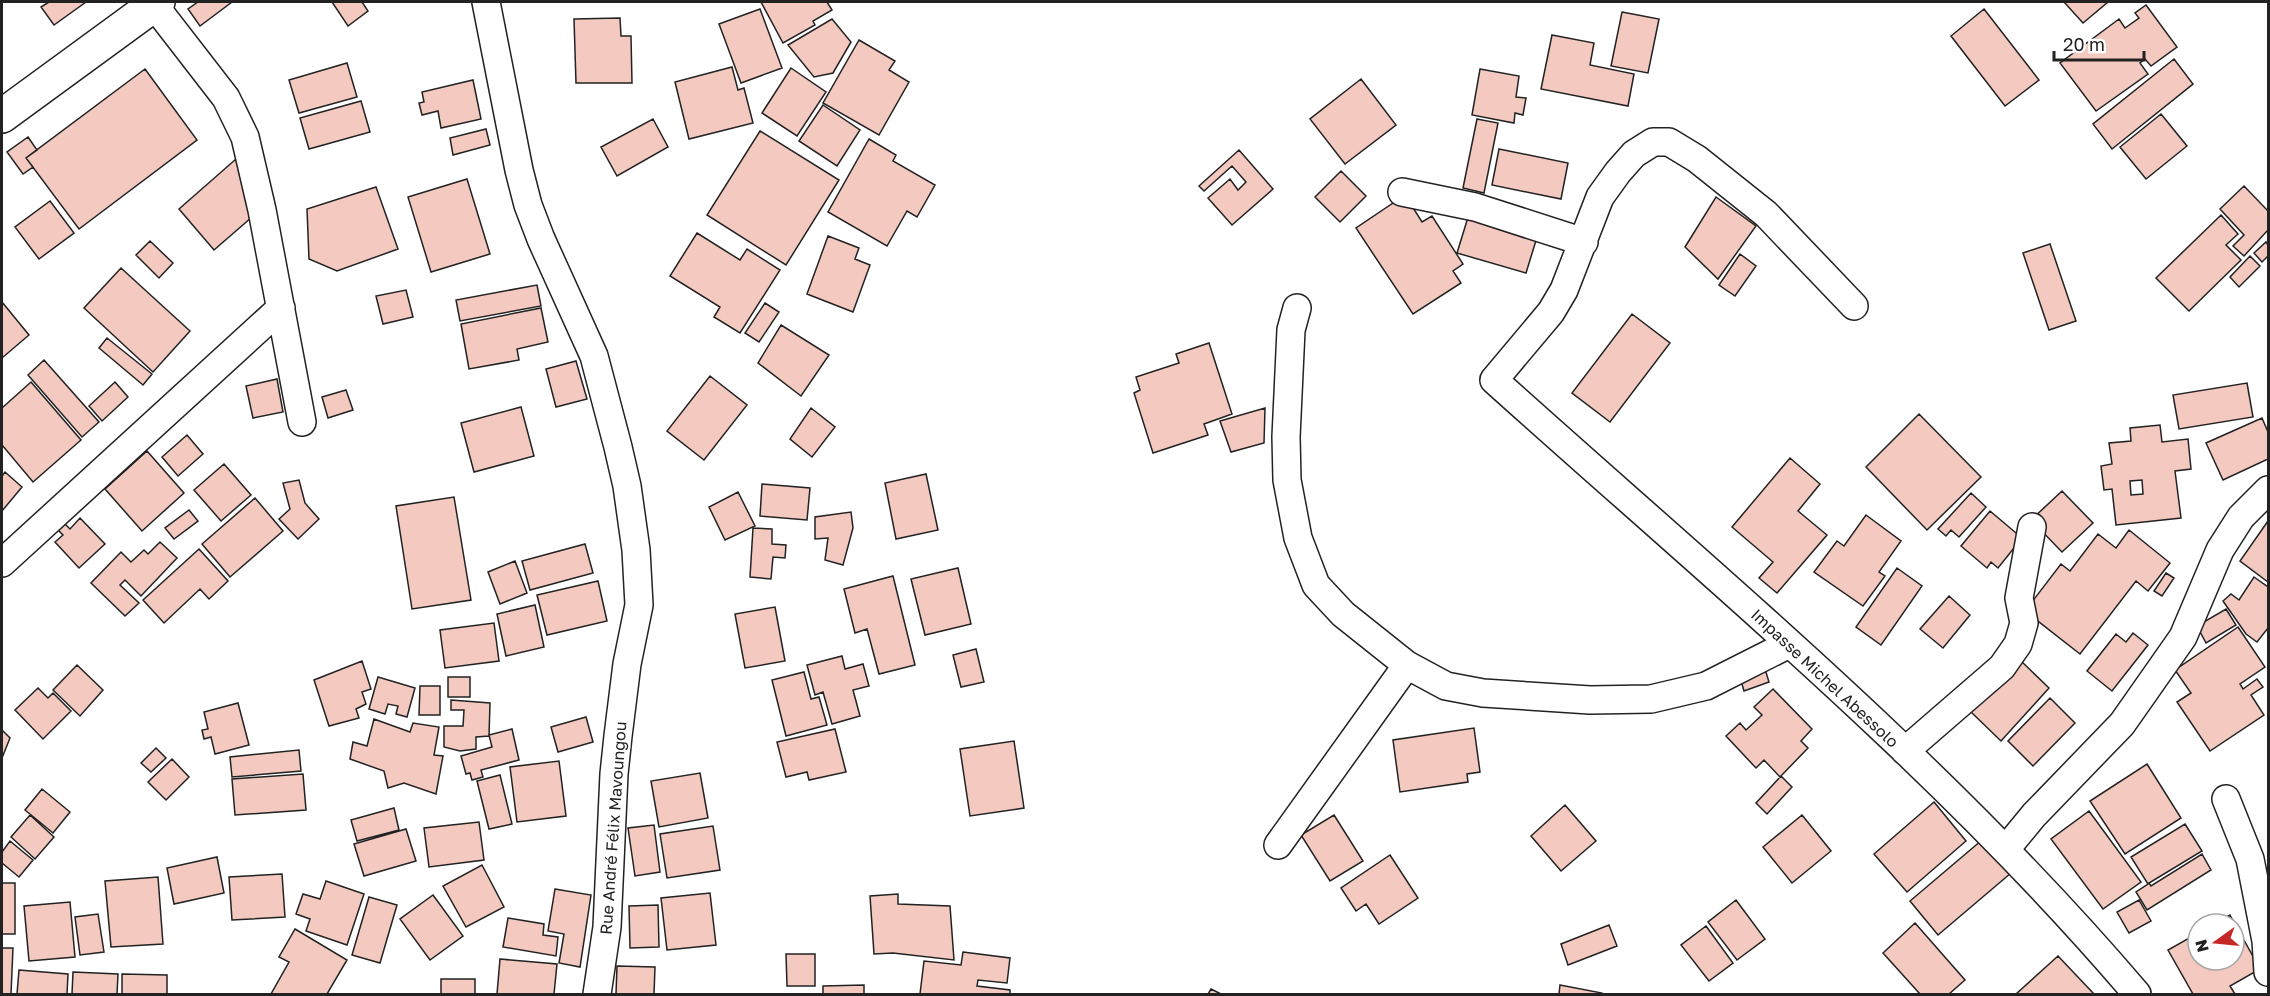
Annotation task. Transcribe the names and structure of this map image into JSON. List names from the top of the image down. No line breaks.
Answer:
{"streets":{"street":["Impasse Michel Abessolo","Rue André Félix Mavoungou"]},"scale_bar":"20 m","north":"left"}
